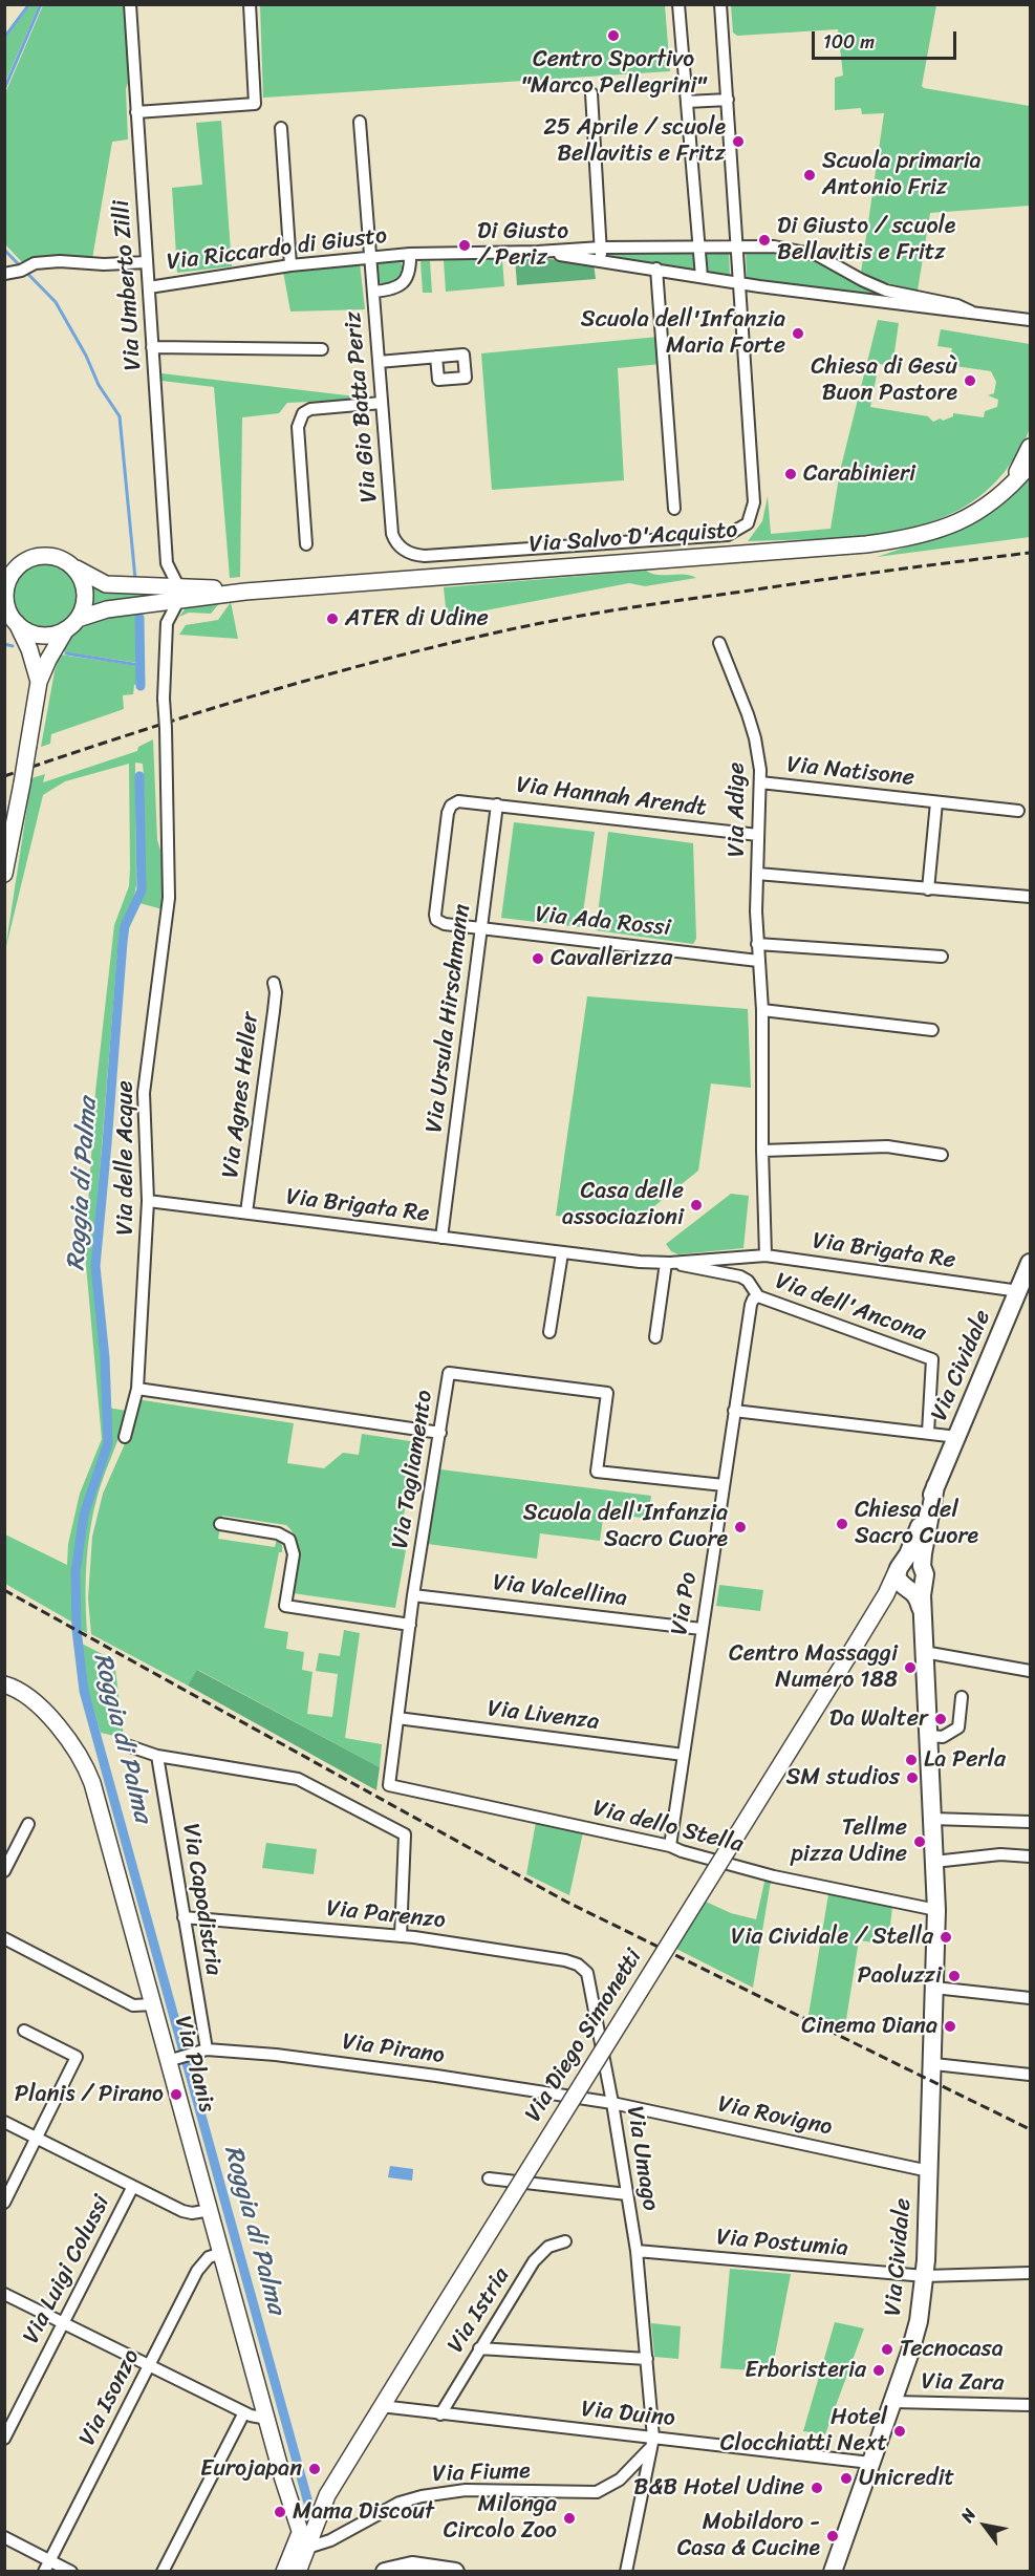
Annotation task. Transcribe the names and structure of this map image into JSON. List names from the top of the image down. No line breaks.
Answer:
{"streets":{"main road":["Via Cividale"],"street":["Via Riccardo di Giusto","Via Umberto Zilli","Via Gio Batta Periz","Via Salvo D'Acquisto","Via Natisone","Via Hannah Arendt","Via Adige","Via Ada Rossi","Via Ursula Hirschmann","Via Agnes Heller","Via delle Acque","Via Brigata Re","Via dell'Ancona","Via Tagliamento","Via Valcellina","Via Po","Via Livenza","Via dello Stella","Via Capodistria","Via Parenzo","Via Diego Simonetti","Via Pirano","Via Planis","Via Rovigno","Via Umago","Via Postumia","Via Luigi Colussi","Via Istria","Via Zara","Via Isonzo","Via Duino","Via Fiume"]},"crossings":[["Via Riccardo di Giusto","Via Umberto Zilli"],["Via Riccardo di Giusto","Via Gio Batta Periz"],["Via Umberto Zilli","Via Salvo D'Acquisto"],["Via Umberto Zilli","Via delle Acque"],["Via Salvo D'Acquisto","Via delle Acque"],["Via Natisone","Via Adige"],["Via Hannah Arendt","Via Adige"],["Via Hannah Arendt","Via Ada Rossi"],["Via Hannah Arendt","Via Ursula Hirschmann"],["Via Adige","Via Ada Rossi"],["Via Adige","Via Brigata Re"],["Via Ada Rossi","Via Ursula Hirschmann"],["Via Ursula Hirschmann","Via Brigata Re"],["Via Agnes Heller","Via Brigata Re"],["Via delle Acque","Via Brigata Re"],["Via Brigata Re","Via Cividale"],["Via dell'Ancona","Via Po"],["Via Cividale","Via dello Stella"],["Via Cividale","Via Diego Simonetti"],["Via Cividale","Via Rovigno"],["Via Cividale","Via Postumia"],["Via Cividale","Via Zara"],["Via Cividale","Via Duino"],["Via Tagliamento","Via Valcellina"],["Via Tagliamento","Via Po"],["Via Tagliamento","Via Livenza"],["Via Tagliamento","Via dello Stella"],["Via Valcellina","Via Po"],["Via Po","Via Livenza"],["Via Po","Via dello Stella"],["Via Capodistria","Via Parenzo"],["Via Capodistria","Via Pirano"],["Via Parenzo","Via Umago"],["Via Diego Simonetti","Via Planis"],["Via Diego Simonetti","Via Duino"],["Via Diego Simonetti","Via Fiume"],["Via Pirano","Via Planis"],["Via Pirano","Via Rovigno"],["Via Pirano","Via Umago"],["Via Planis","Via Isonzo"],["Via Planis","Via Fiume"],["Via Rovigno","Via Umago"],["Via Umago","Via Postumia"],["Via Umago","Via Duino"],["Via Umago","Via Fiume"],["Via Istria","Via Duino"],["Via Duino","Via Fiume"]],"water":["Roggia di Palma"],"places":["Centro Sportivo \"Marco Pellegrini\"","25 Aprile / scuole Bellavitis e Fritz","Scuola primaria Antonio Friz","Di Giusto / scuole Bellavitis e Fritz","Di Giusto / Periz","Scuola dell'Infanzia Maria Forte","Chiesa di Gesù Buon Pastore","Carabinieri","ATER di Udine","Cavallerizza","Casa delle associazioni","Chiesa del Sacro Cuore","Scuola dell'Infanzia Sacro Cuore","Centro Massaggi Numero 188","Da Walter","La Perla","SM studios","Tellme pizza Udine","Via Cividale / Stella","Paoluzzi","Cinema Diana","Planis / Pirano","Tecnocasa","Erboristeria","Hotel Clocchiatti Next","Eurojapan","Unicredit","B&B Hotel Udine","Mama Discout","Milonga Circolo Zoo","Mobildoro - Casa & Cucine"],"scale_bar":"100 m","north":"top left"}
